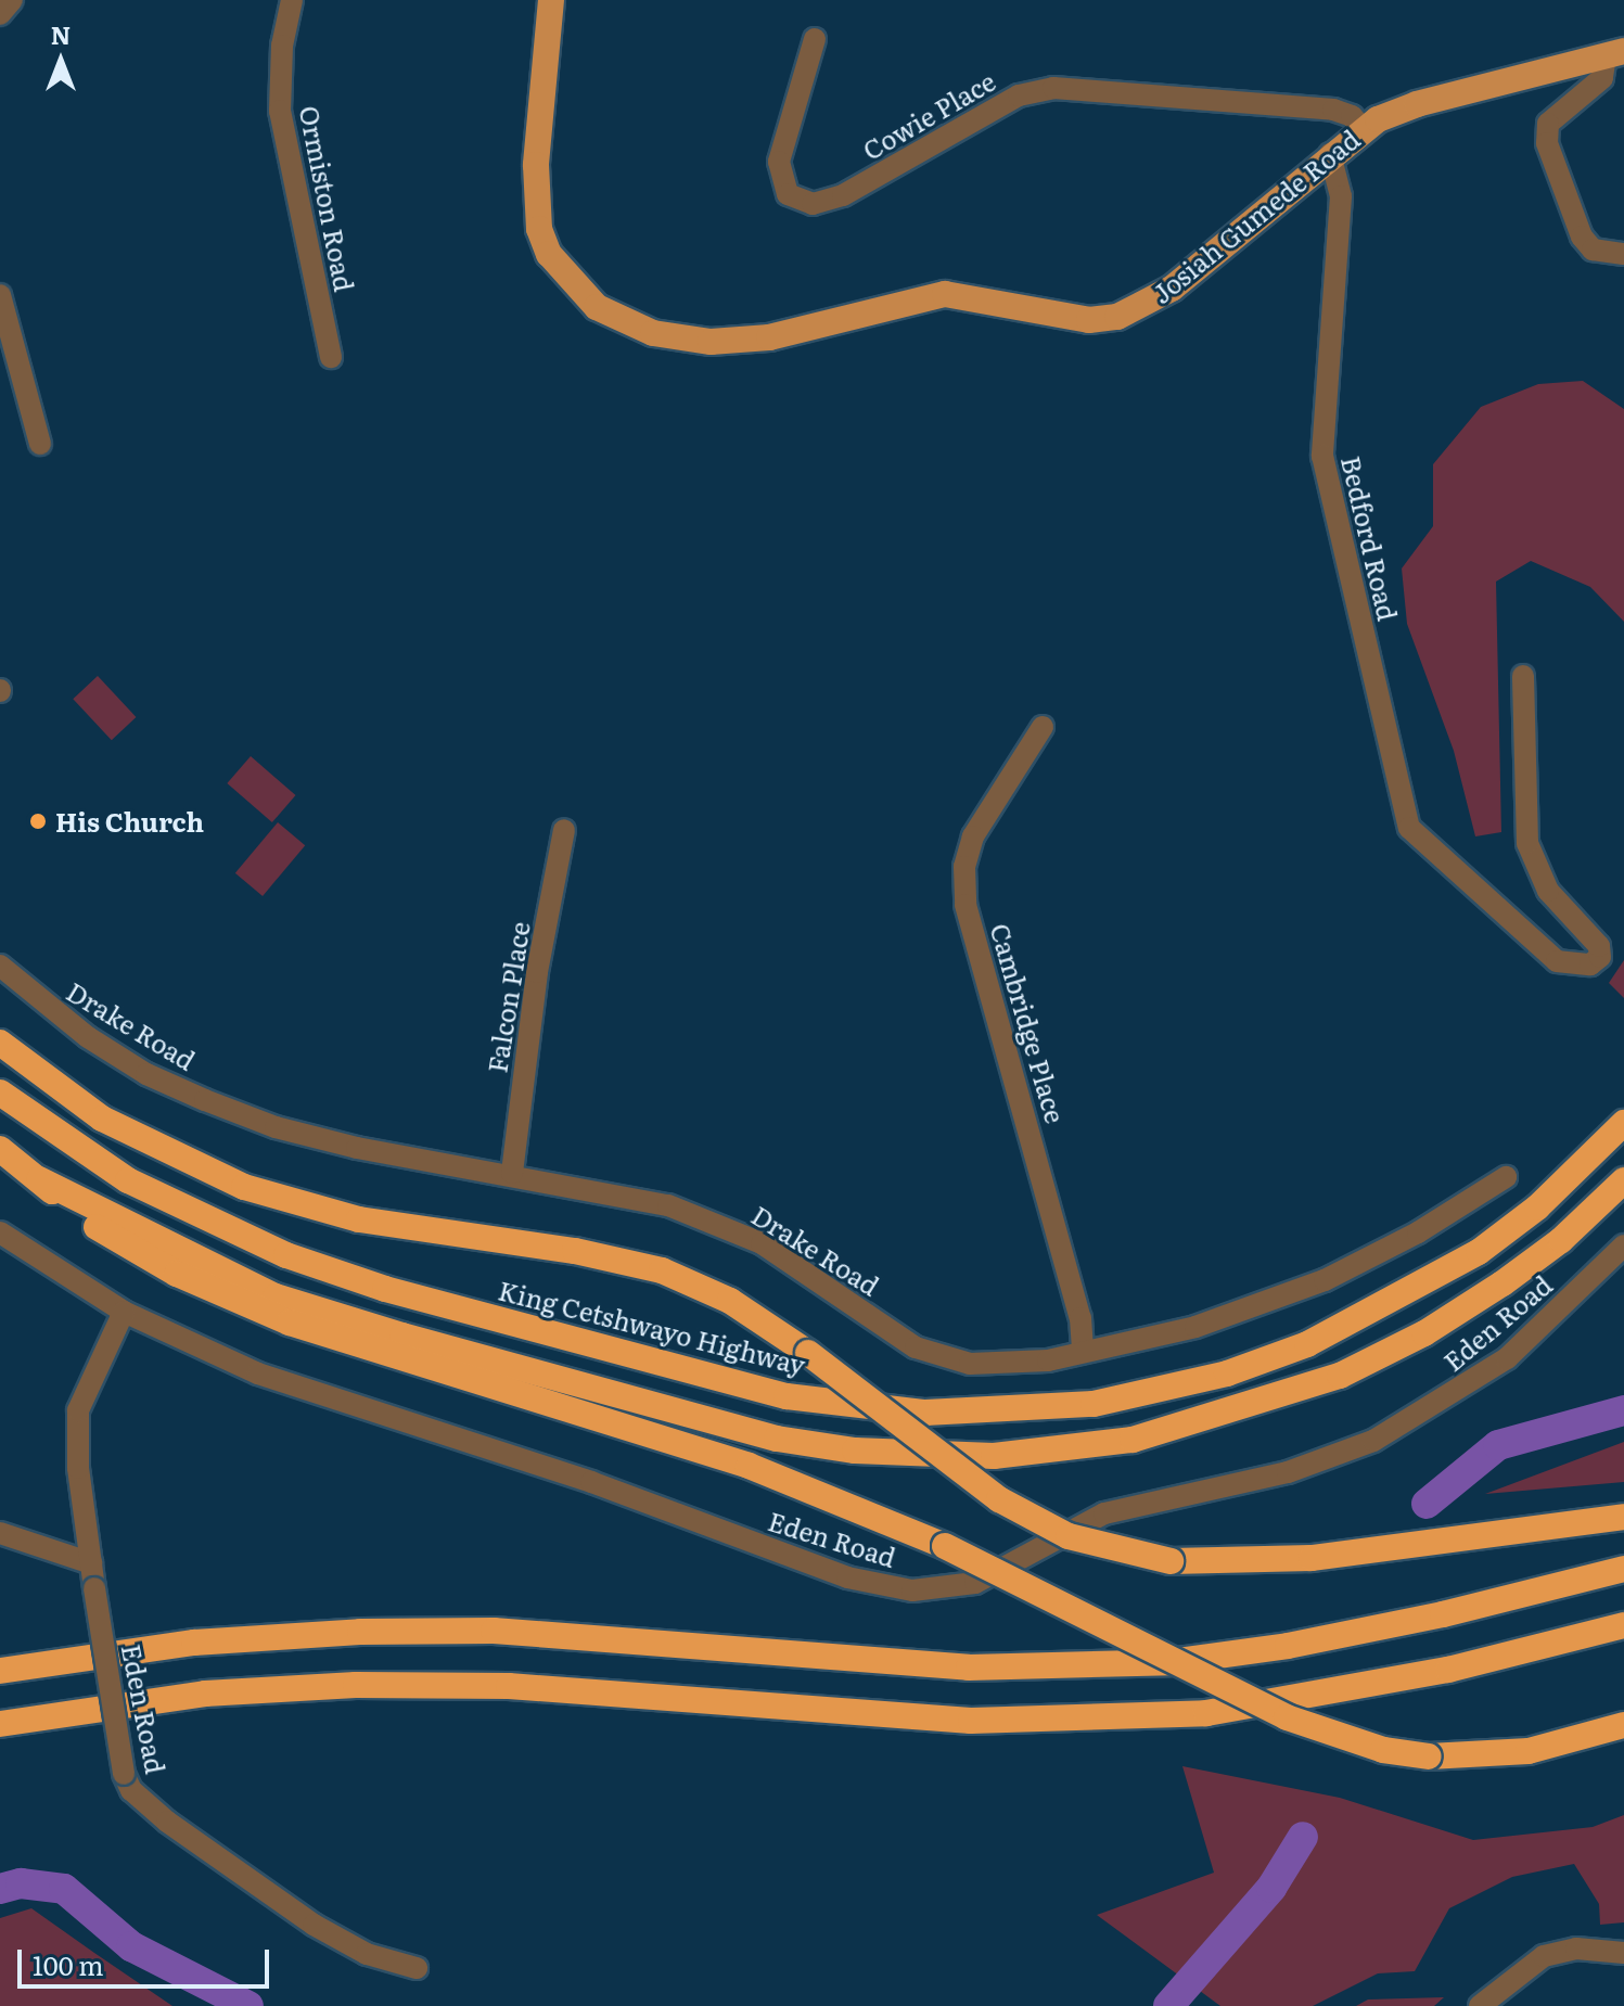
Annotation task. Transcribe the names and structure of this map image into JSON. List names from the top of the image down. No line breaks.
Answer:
{"streets":{"highway":["King Cetshwayo Highway"],"main road":["Josiah Gumede Road"],"street":["Cowie Place","Ormiston Road","Bedford Road","Falcon Place","Cambridge Place","Drake Road","Eden Road"]},"crossings":[["Cowie Place","Josiah Gumede Road"],["Josiah Gumede Road","Bedford Road"],["Falcon Place","Drake Road"],["Cambridge Place","Drake Road"]],"places":["His Church"],"scale_bar":"100 m","north":"top"}
